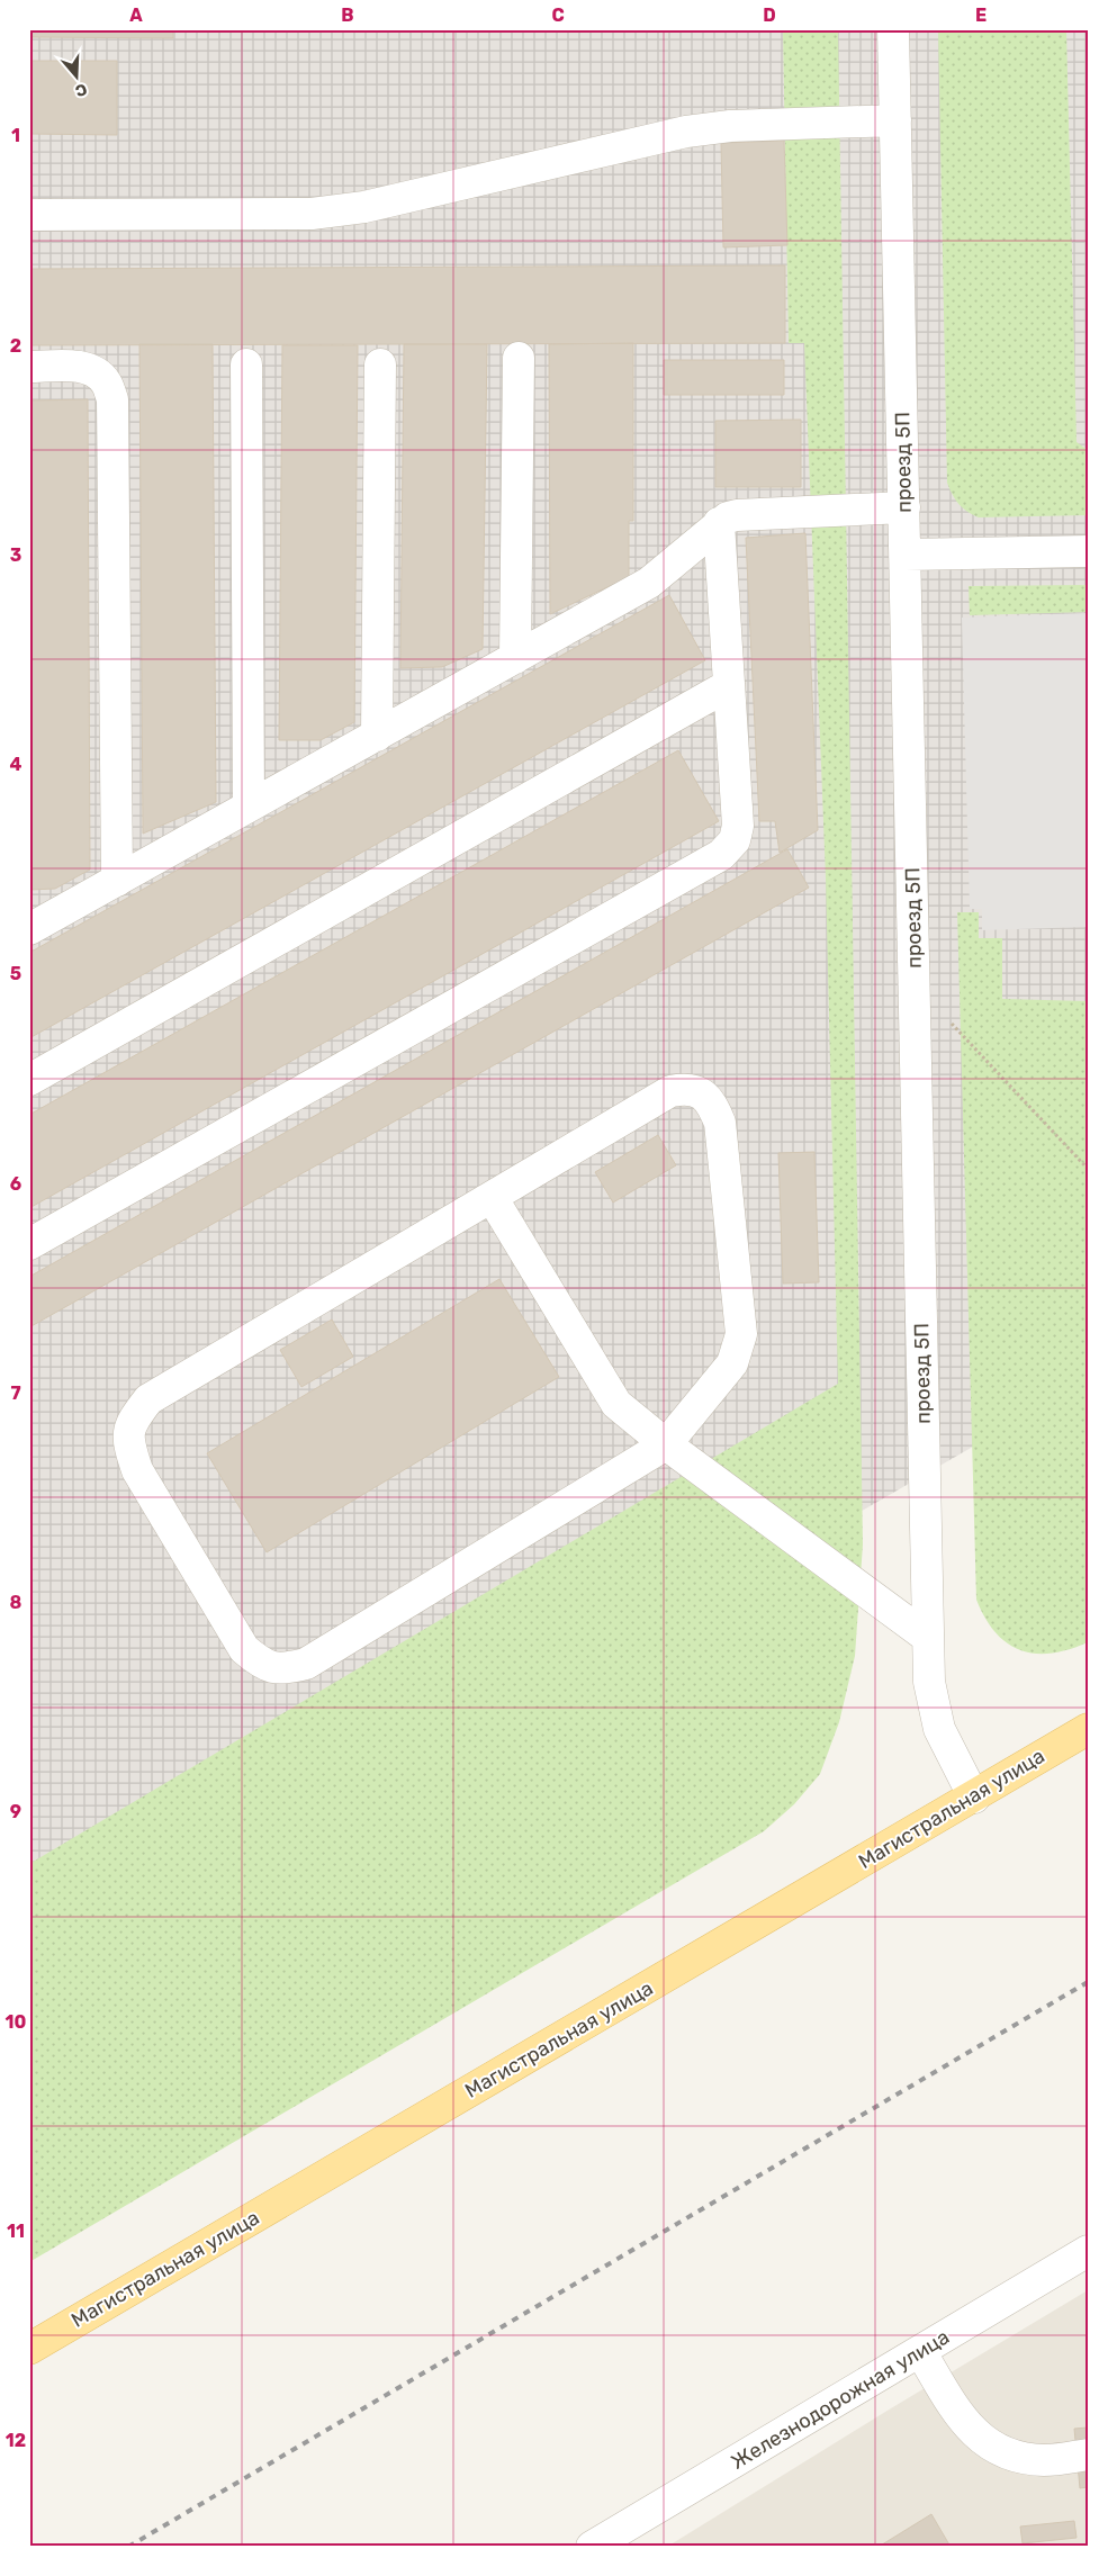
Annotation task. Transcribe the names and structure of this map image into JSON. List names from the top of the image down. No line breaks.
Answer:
{"streets":{"main road":["Магистральная улица"],"street":["проезд 5П","Железнодорожная улица"]},"crossings":[["проезд 5П","Магистральная улица"]],"north":"bottom","grid":{"columns":["A","B","C","D","E"],"rows":["1","2","3","4","5","6","7","8","9","10","11","12"]}}
